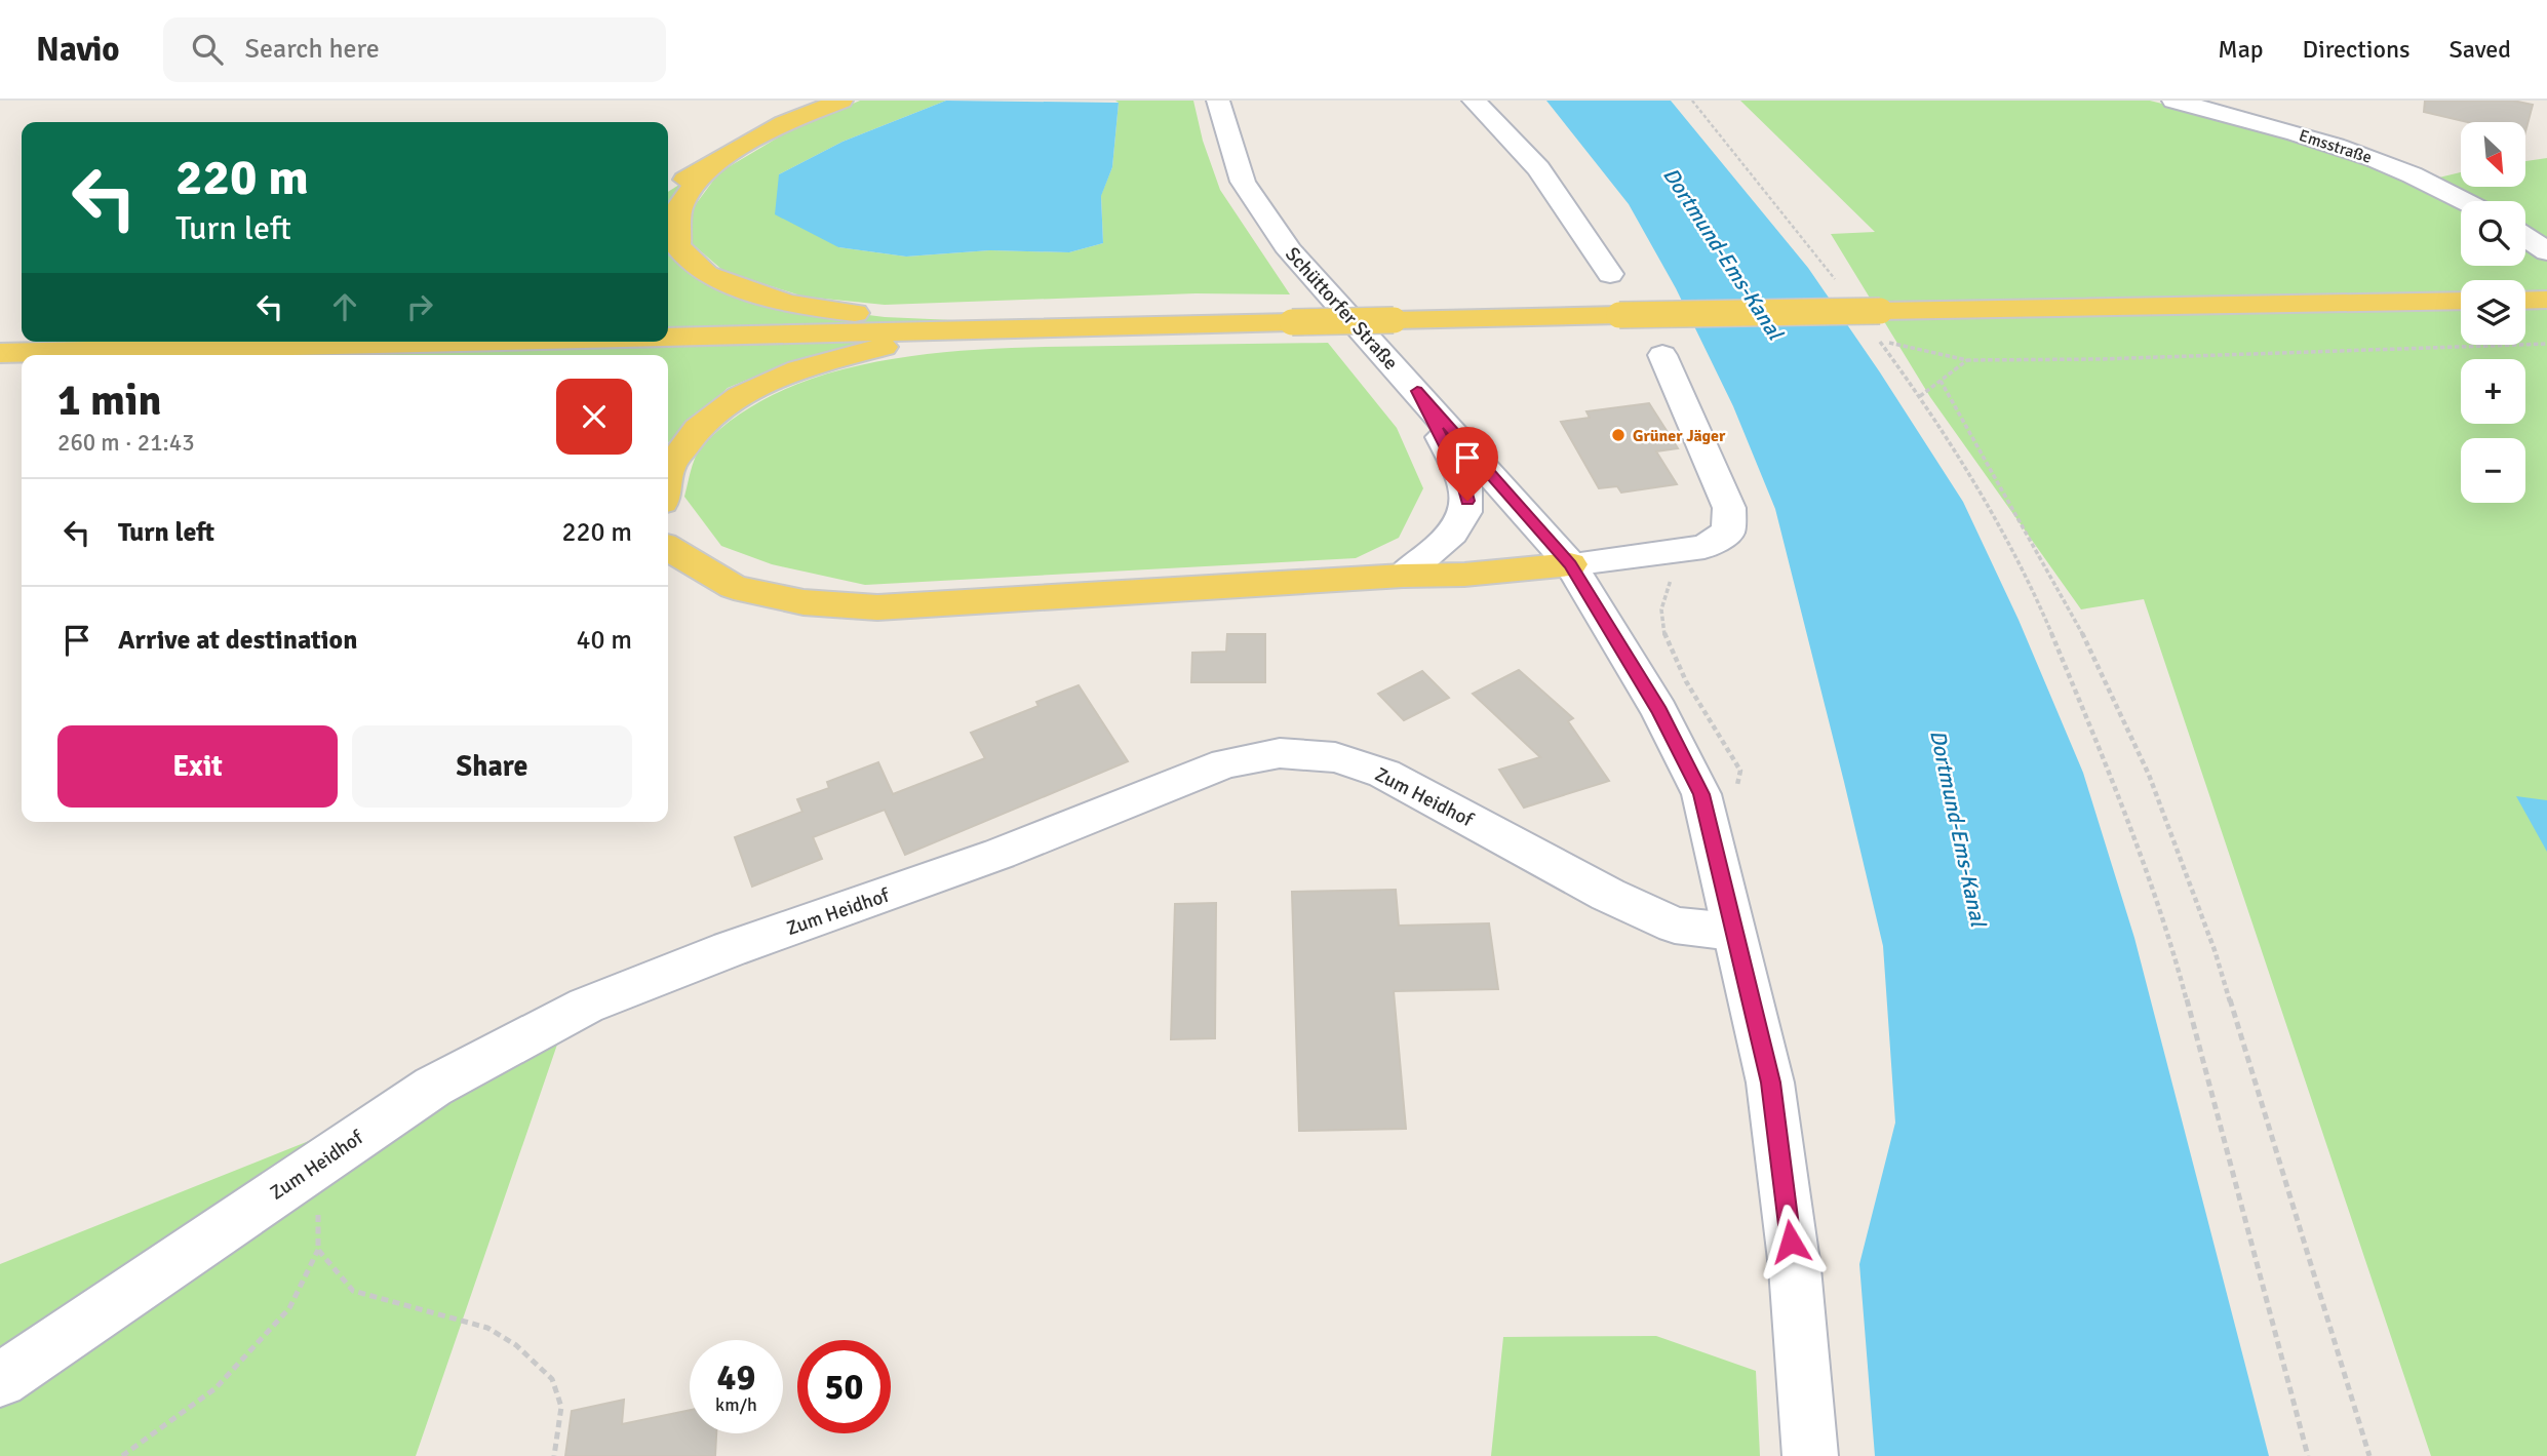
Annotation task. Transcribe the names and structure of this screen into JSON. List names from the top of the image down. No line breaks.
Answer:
{"streets":{"street":["Emsstraße","Schüttorfer Straße","Zum Heidhof"]},"crossings":[["Schüttorfer Straße","Zum Heidhof"]],"water":["Dortmund-Ems-Kanal"],"places":["Grüner Jäger"],"north":"bottom right","page":{"header":"Navio","search":"Search here","nav":["Map","Directions","Saved"],"map_buttons":["+","−"],"turn":["220 m","Turn left"],"heading":["1 min","260 m · 21:43"],"list":[{"name":"Turn left","value":"220 m"},{"name":"Arrive at destination","value":"40 m"}],"buttons":["Exit","Share"],"speed":"49 km/h","limit":"50"}}
